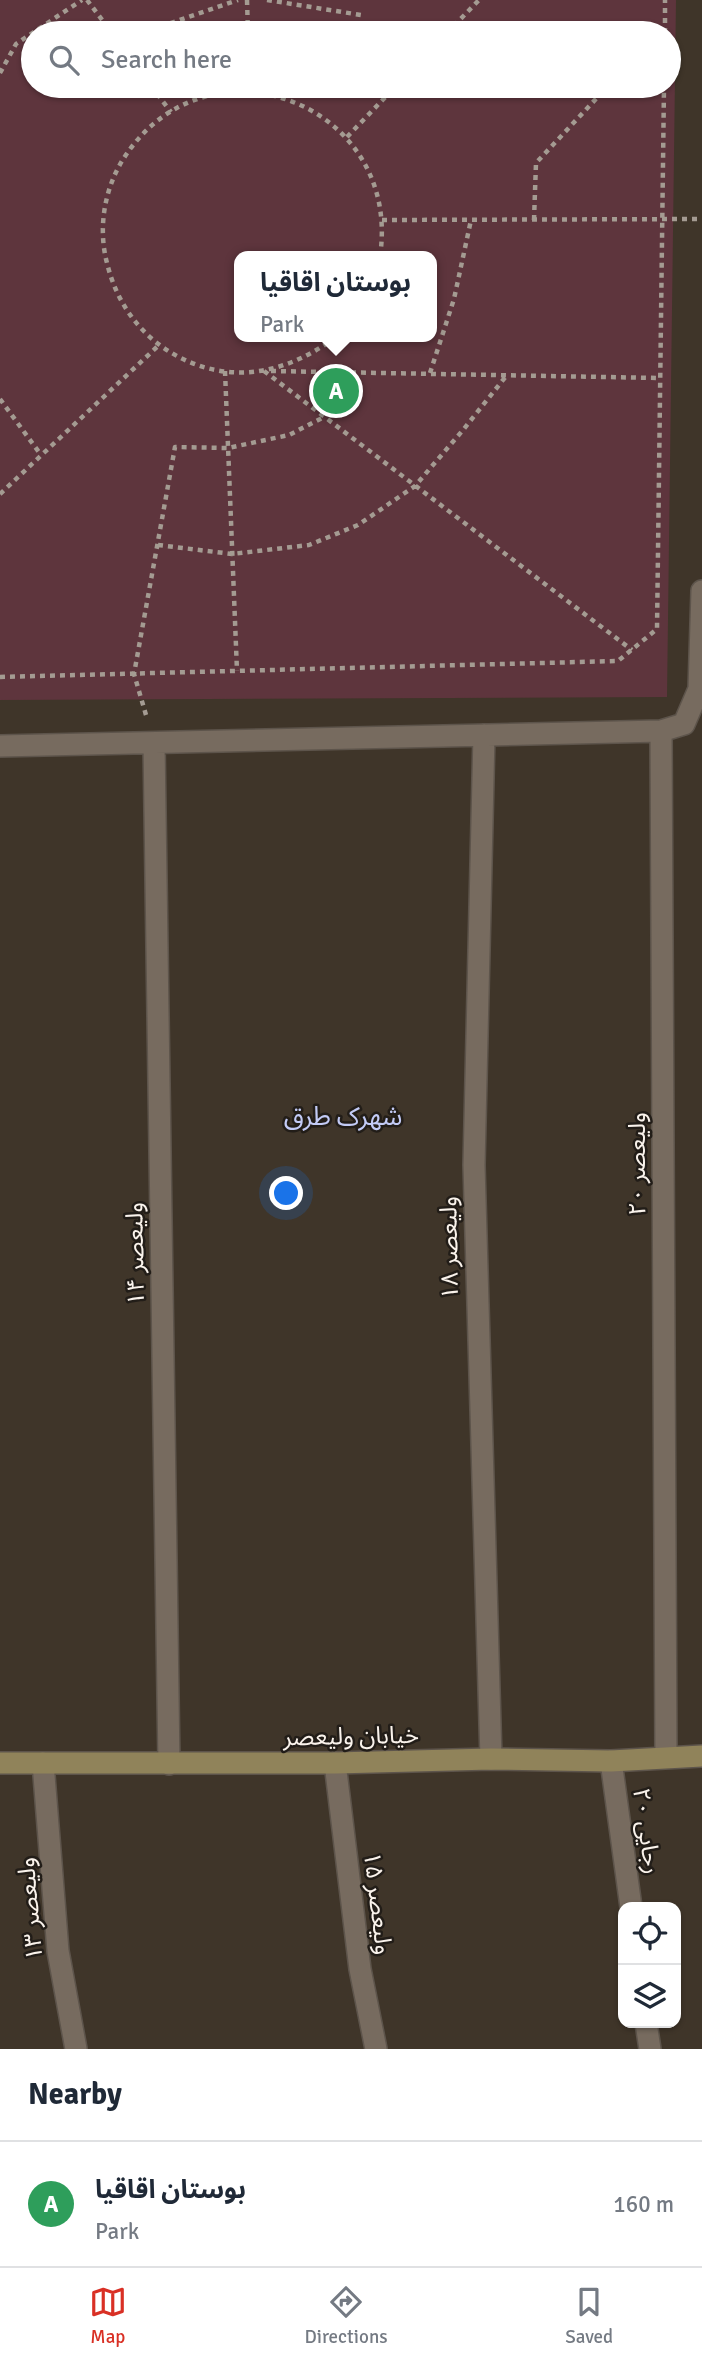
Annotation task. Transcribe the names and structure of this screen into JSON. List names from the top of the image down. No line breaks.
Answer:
{"streets":{"street":["ولیعصر ۲۰","ولیعصر ۱۸","ولیعصر ۱۴","خیابان ولیعصر","رجایی ۲۰","ولیعصر ۱۵","ولیعصر ۱۳"]},"crossings":[["ولیعصر ۲۰","خیابان ولیعصر"],["ولیعصر ۱۸","خیابان ولیعصر"],["ولیعصر ۱۴","خیابان ولیعصر"],["خیابان ولیعصر","رجایی ۲۰"],["خیابان ولیعصر","ولیعصر ۱۵"],["خیابان ولیعصر","ولیعصر ۱۳"]],"districts":["شهرک طرق"],"page":{"search":"Search here","popup":["بوستان اقاقیا","Park"],"pins":"A","heading":"Nearby","list":[{"mark":"A","name":"بوستان اقاقیا","note":"Park","value":"160 m"}],"nav":["Map","Directions","Saved"]}}
